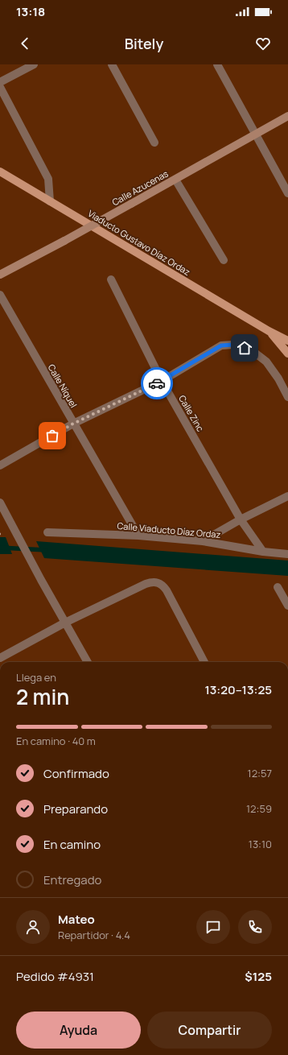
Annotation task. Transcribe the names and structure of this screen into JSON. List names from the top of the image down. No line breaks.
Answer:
{"streets":{"main road":["Viaducto Gustavo Díaz Ordaz"],"street":["Calle Azucenas","Calle Níquel","Calle Zinc","Calle Viaducto Díaz Ordaz"]},"crossings":[["Calle Níquel","Calle Viaducto Díaz Ordaz"],["Calle Zinc","Calle Viaducto Díaz Ordaz"]],"page":{"status":"13:18","header":"Bitely","heading":["2 min","Llega en","13:20–13:25"],"panel":["Mateo","Repartidor · 4.4","Pedido #4931","$125"],"bar":"En camino · 40 m","list":[["Confirmado","12:57"],["Preparando","12:59"],["En camino","13:10"],"Entregado"],"buttons":["Ayuda","Compartir"]}}
